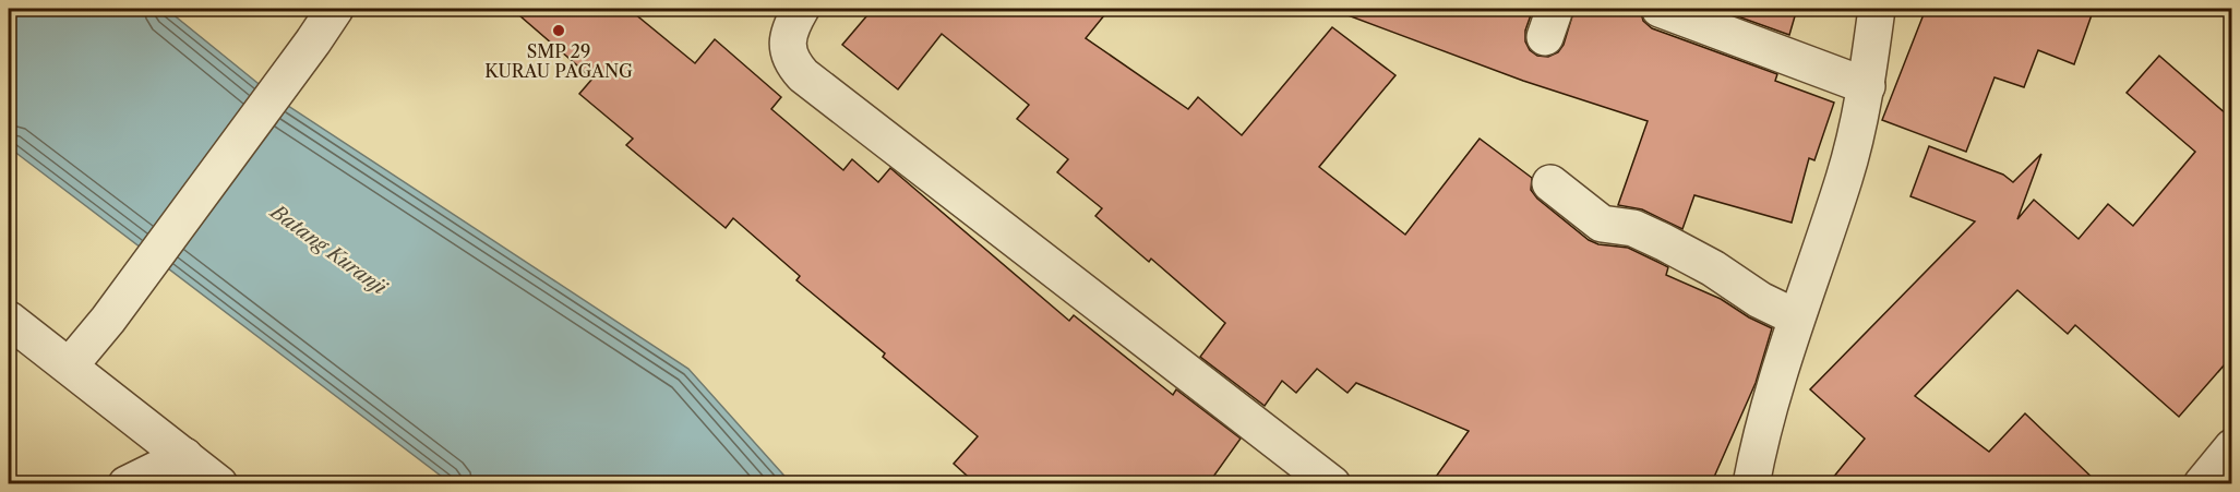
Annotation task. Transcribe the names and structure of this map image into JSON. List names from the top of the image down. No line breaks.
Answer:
{"water":["Batang Kuranji"],"places":["SMP 29 KURAU PAGANG"]}
